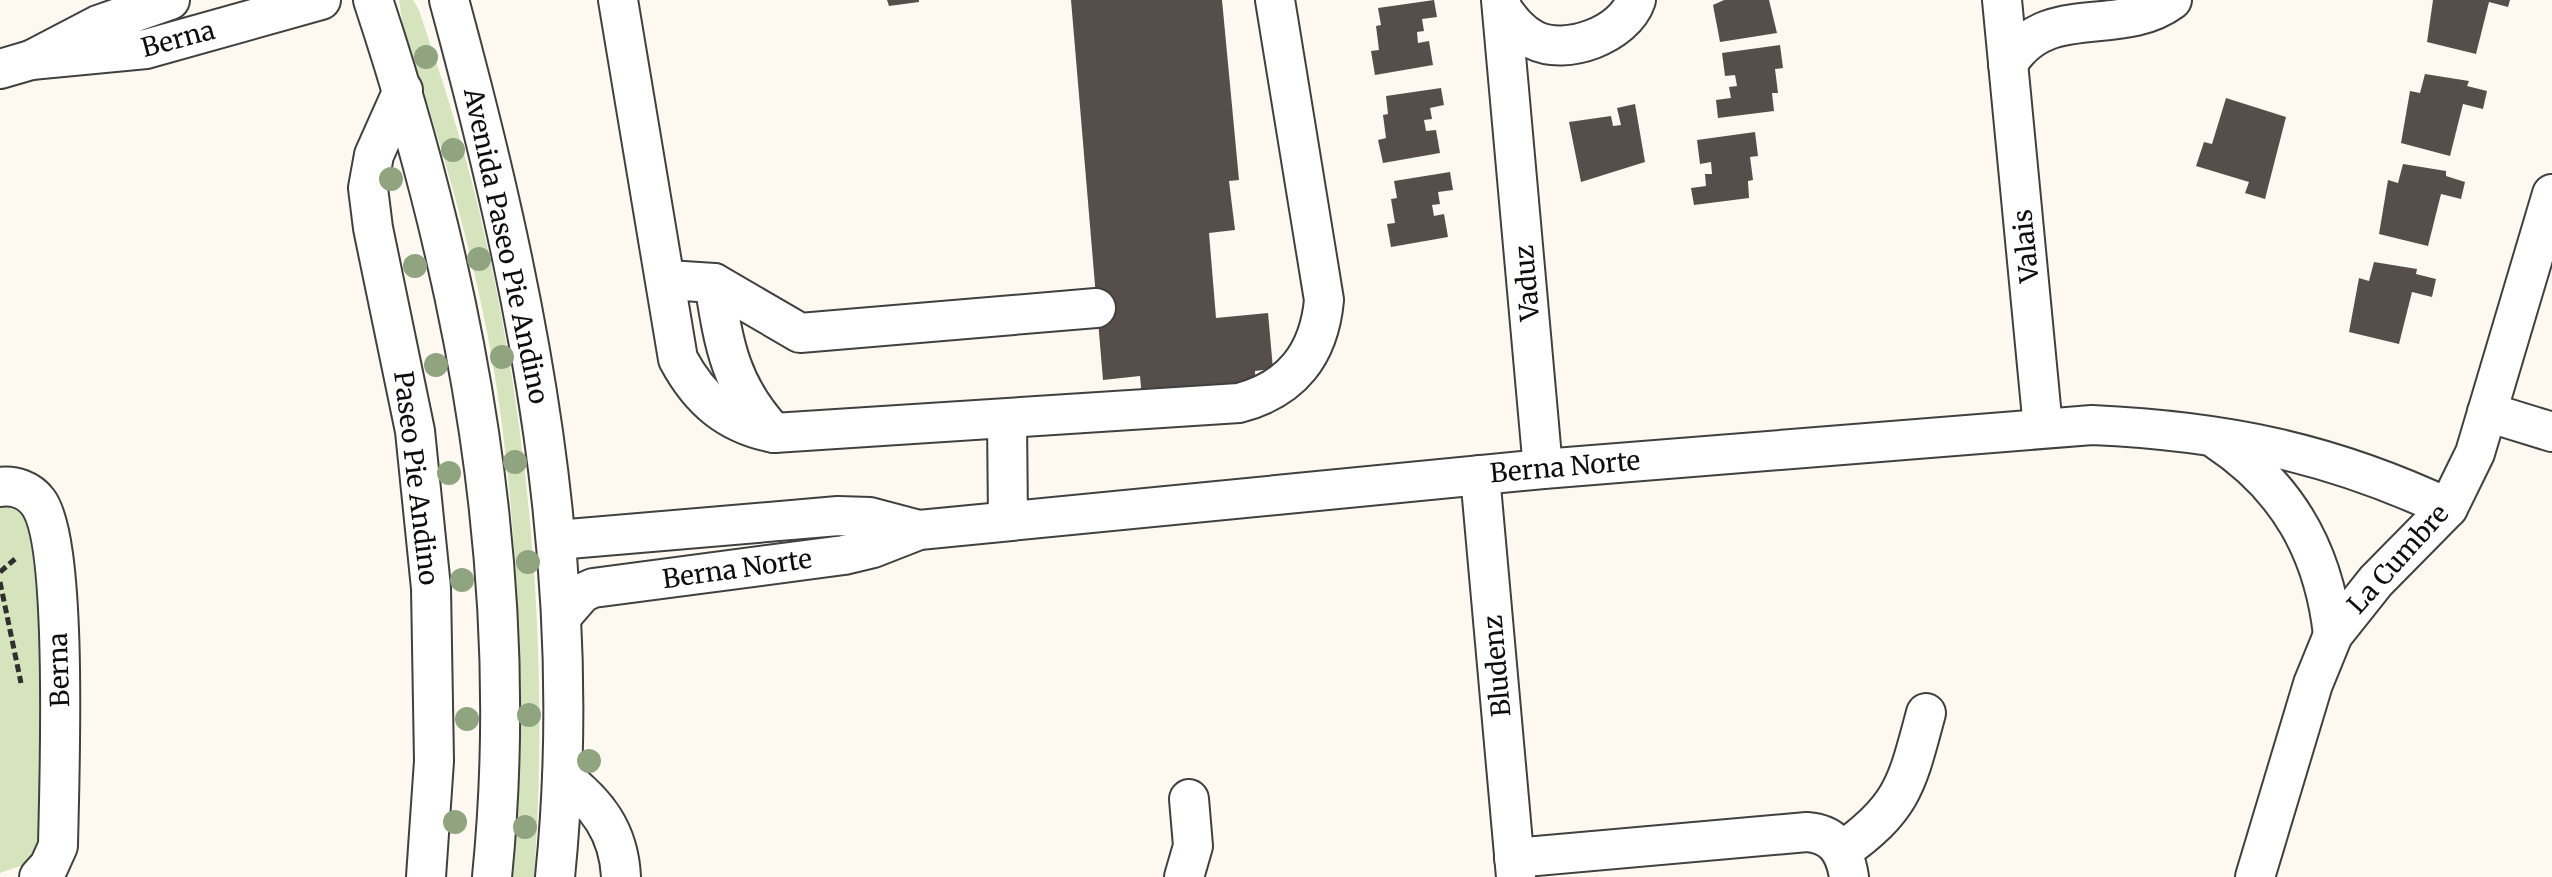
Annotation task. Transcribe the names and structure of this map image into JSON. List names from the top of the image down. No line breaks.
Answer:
{"streets":{"street":["Berna","Avenida Paseo Pie Andino","Valais","Vaduz","Berna Norte","Paseo Pie Andino","La Cumbre","Bludenz"]},"crossings":[["Avenida Paseo Pie Andino","Berna Norte"],["Valais","Berna Norte"],["Vaduz","Berna Norte"],["Berna Norte","La Cumbre"],["Berna Norte","Bludenz"]]}
